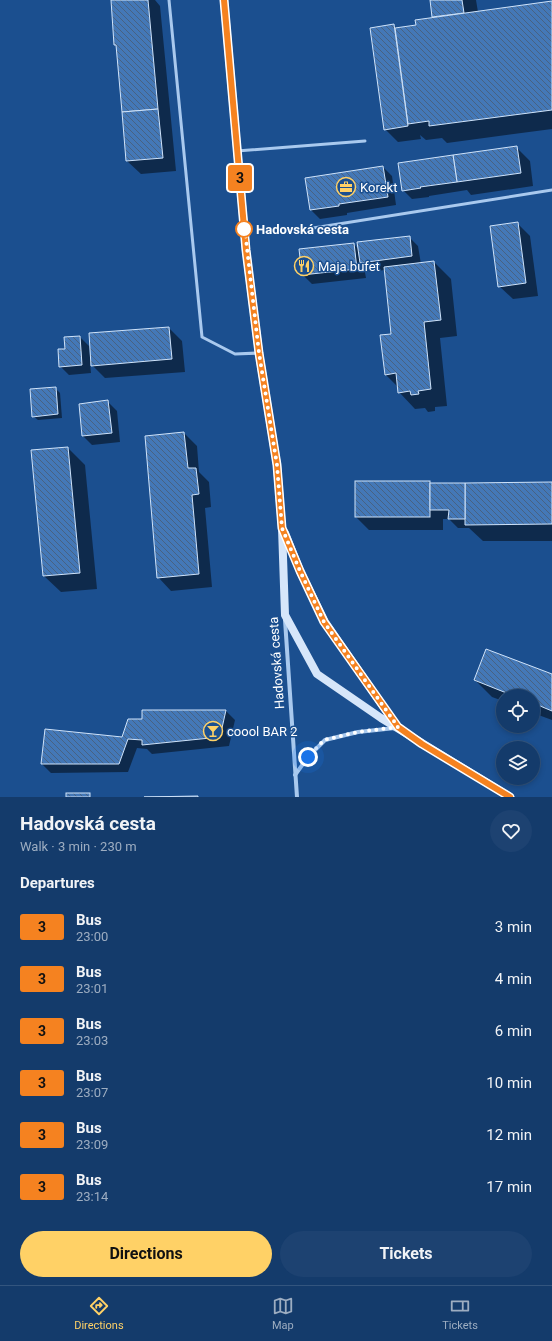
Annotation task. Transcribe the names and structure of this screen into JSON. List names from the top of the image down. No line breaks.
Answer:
{"streets":{"main road":["Hadovská cesta"]},"places":{"office":["Korekt"],"other":["Hadovská cesta"],"restaurant":["Maja bufet"],"bar":["coool BAR 2"]},"lines":["bus line 3"],"page":{"on_map":"3","heading":[["Hadovská cesta","Walk · 3 min · 230 m"],"Departures"],"list":[{"mark":"3","name":"Bus","note":"23:00","value":"3 min"},{"mark":"3","name":"Bus","note":"23:01","value":"4 min"},{"mark":"3","name":"Bus","note":"23:03","value":"6 min"},{"mark":"3","name":"Bus","note":"23:07","value":"10 min"},{"mark":"3","name":"Bus","note":"23:09","value":"12 min"},{"mark":"3","name":"Bus","note":"23:14","value":"17 min"}],"buttons":["Directions","Tickets"],"tabs":["Directions","Map","Tickets"]}}
